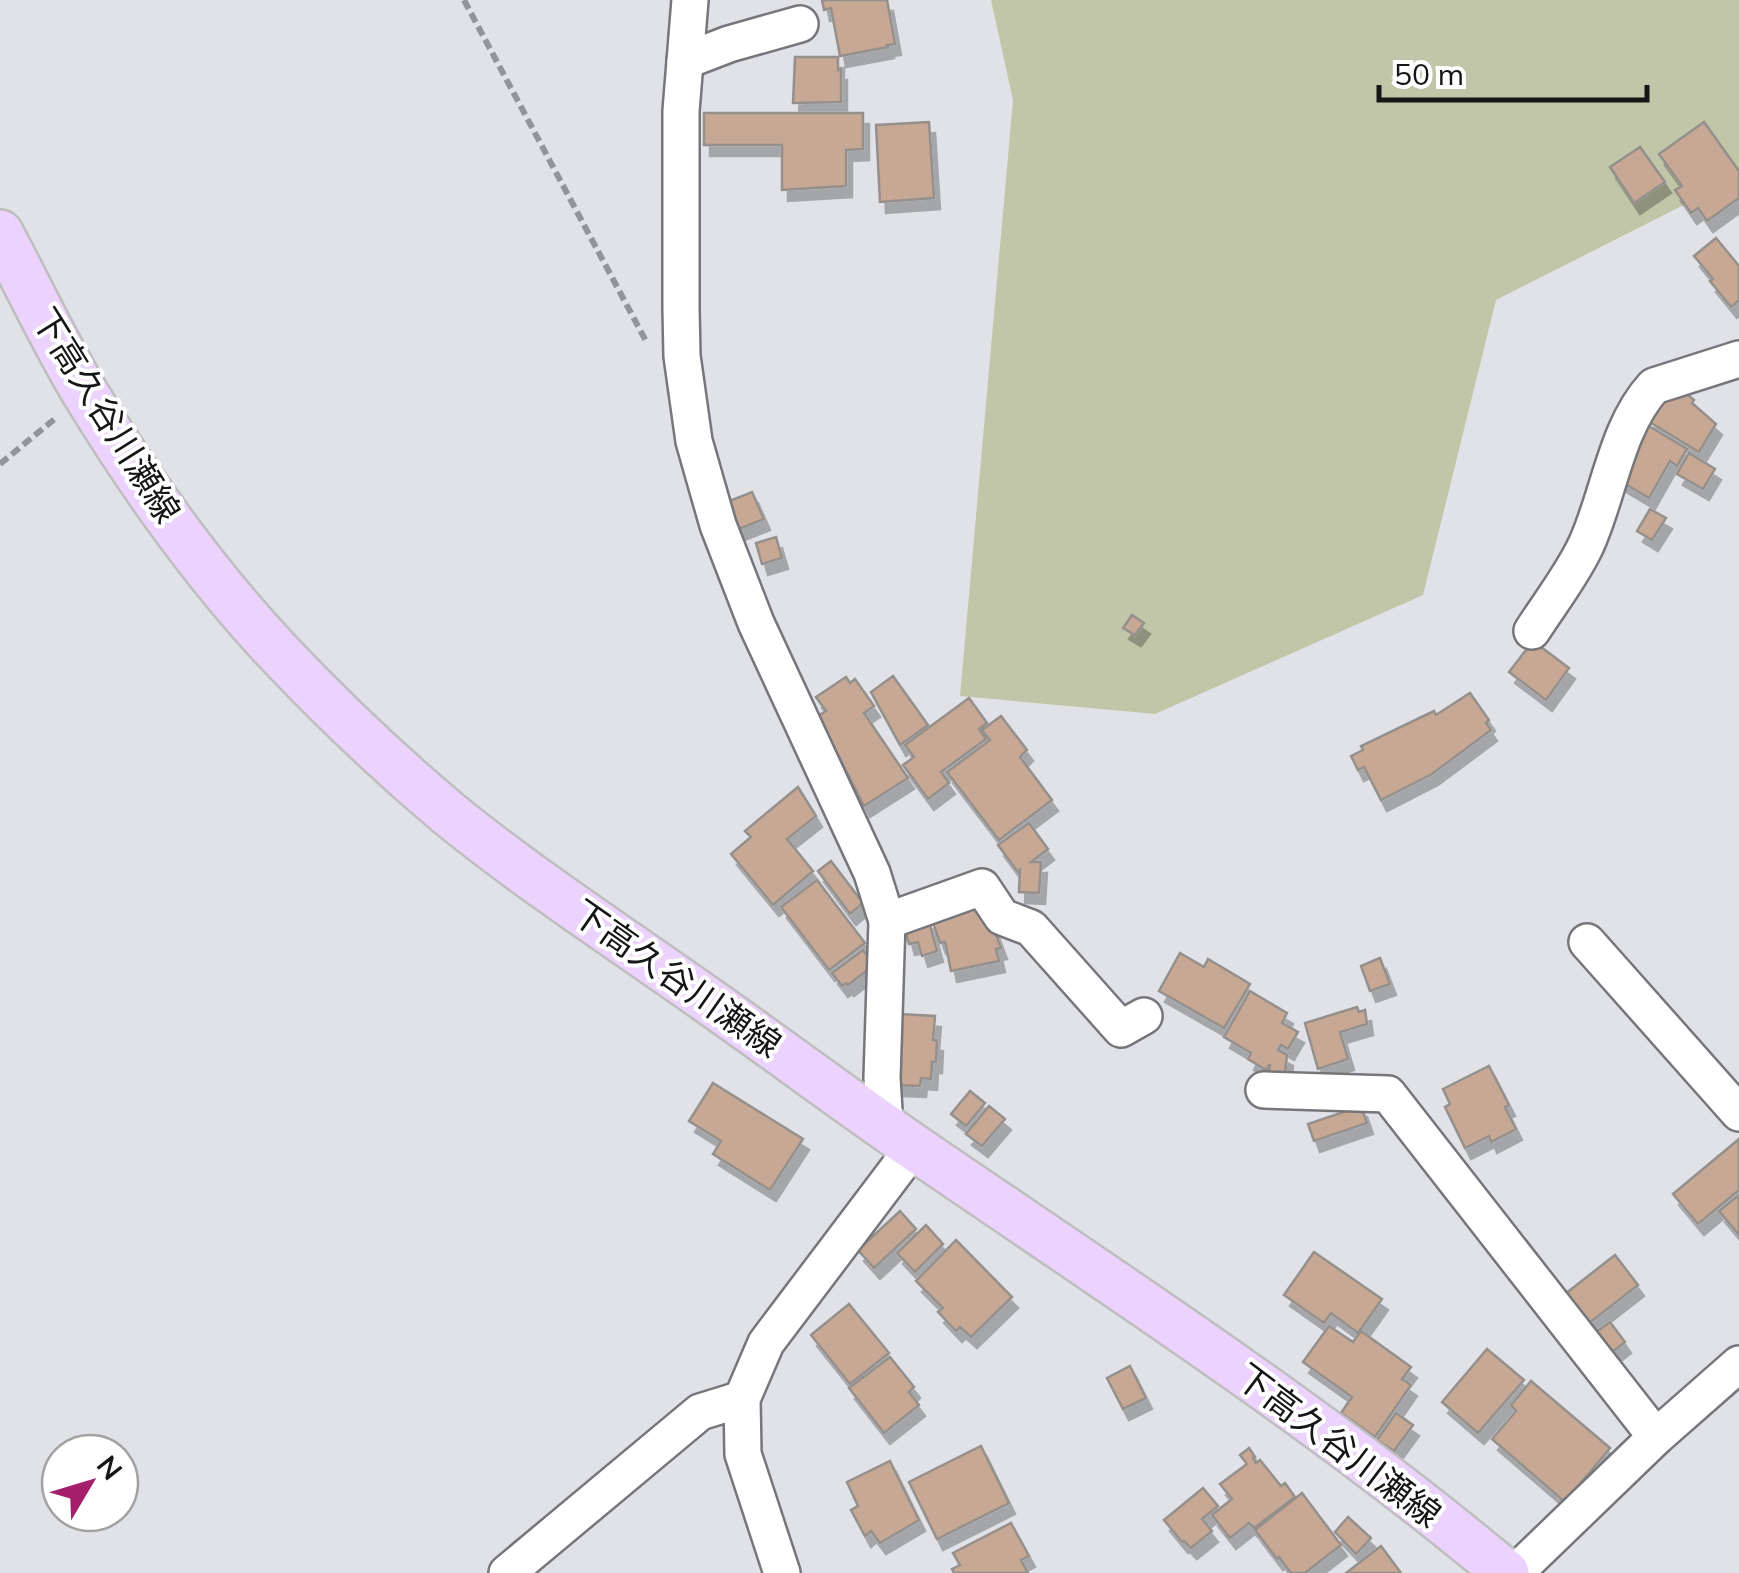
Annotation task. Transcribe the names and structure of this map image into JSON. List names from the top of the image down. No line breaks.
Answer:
{"streets":{"main road":["下高久谷川瀬線"]},"scale_bar":"50 m","north":"top right"}
